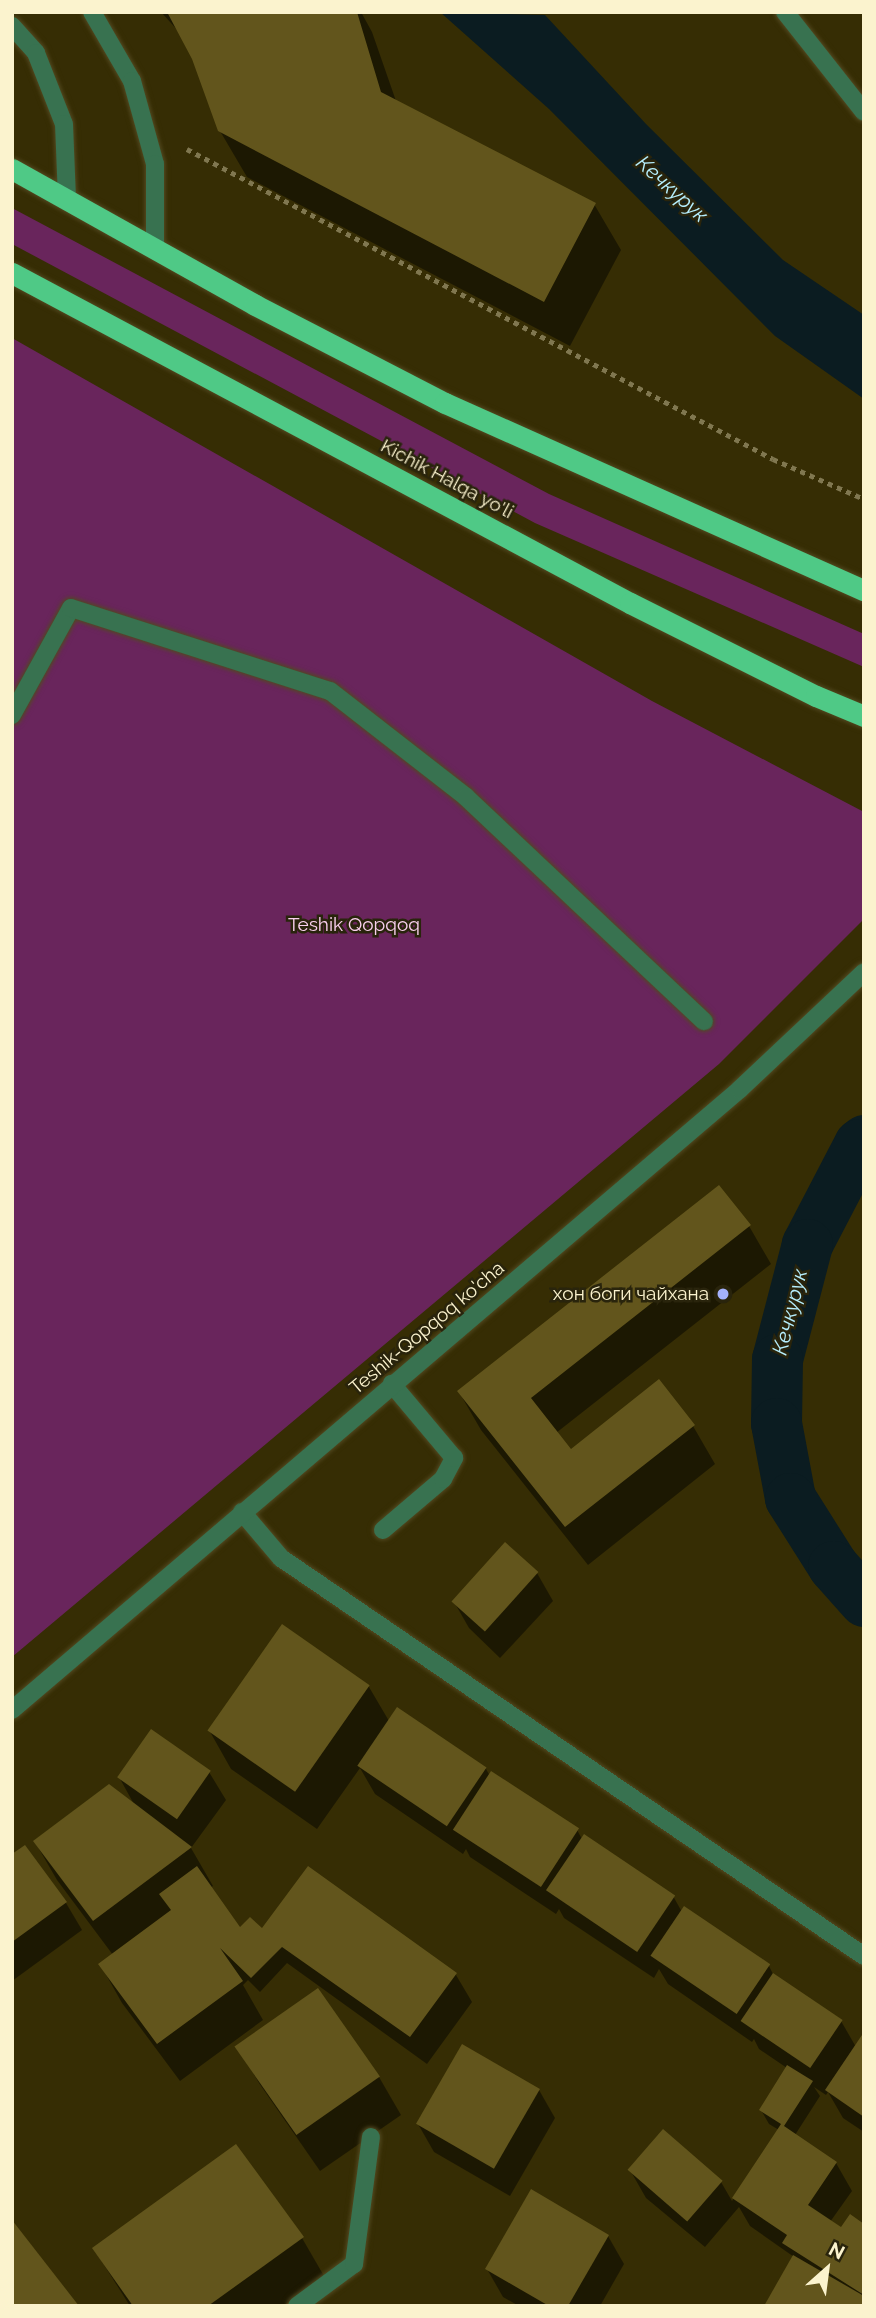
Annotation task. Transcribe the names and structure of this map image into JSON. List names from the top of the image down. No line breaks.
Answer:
{"streets":{"highway":["Kichik Halqa yo'li"],"street":["Teshik-Qopqoq ko'cha"]},"water":["Кечкурук"],"parks":["Teshik Qopqoq"],"places":["хон боги чайхана"],"north":"top right"}
